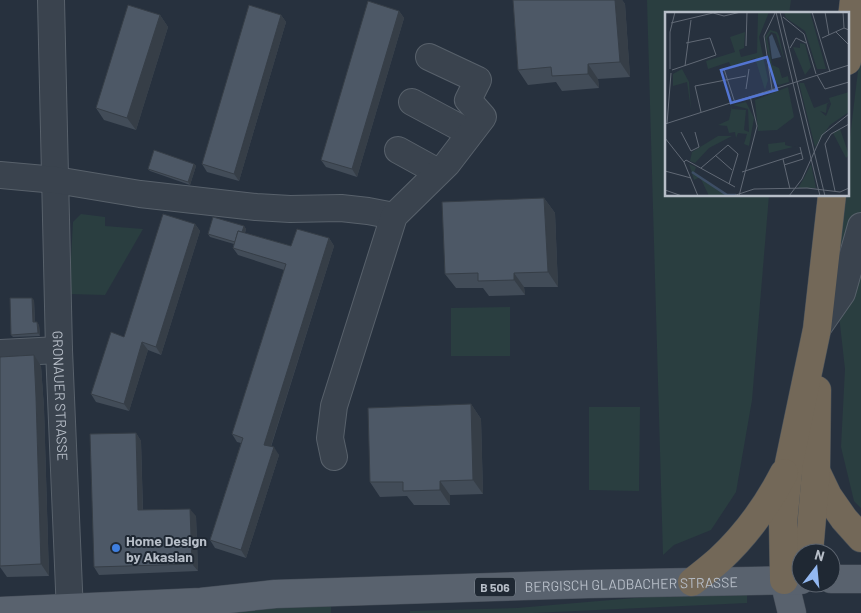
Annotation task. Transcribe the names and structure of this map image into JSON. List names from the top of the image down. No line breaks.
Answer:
{"streets":{"main road":["BERGISCH GLADBACHER STRASSE","B 506"],"street":["GRONAUER STRASSE"]},"crossings":[["GRONAUER STRASSE","BERGISCH GLADBACHER STRASSE"]],"places":["Home Design by Akaslan"],"north":"top"}
